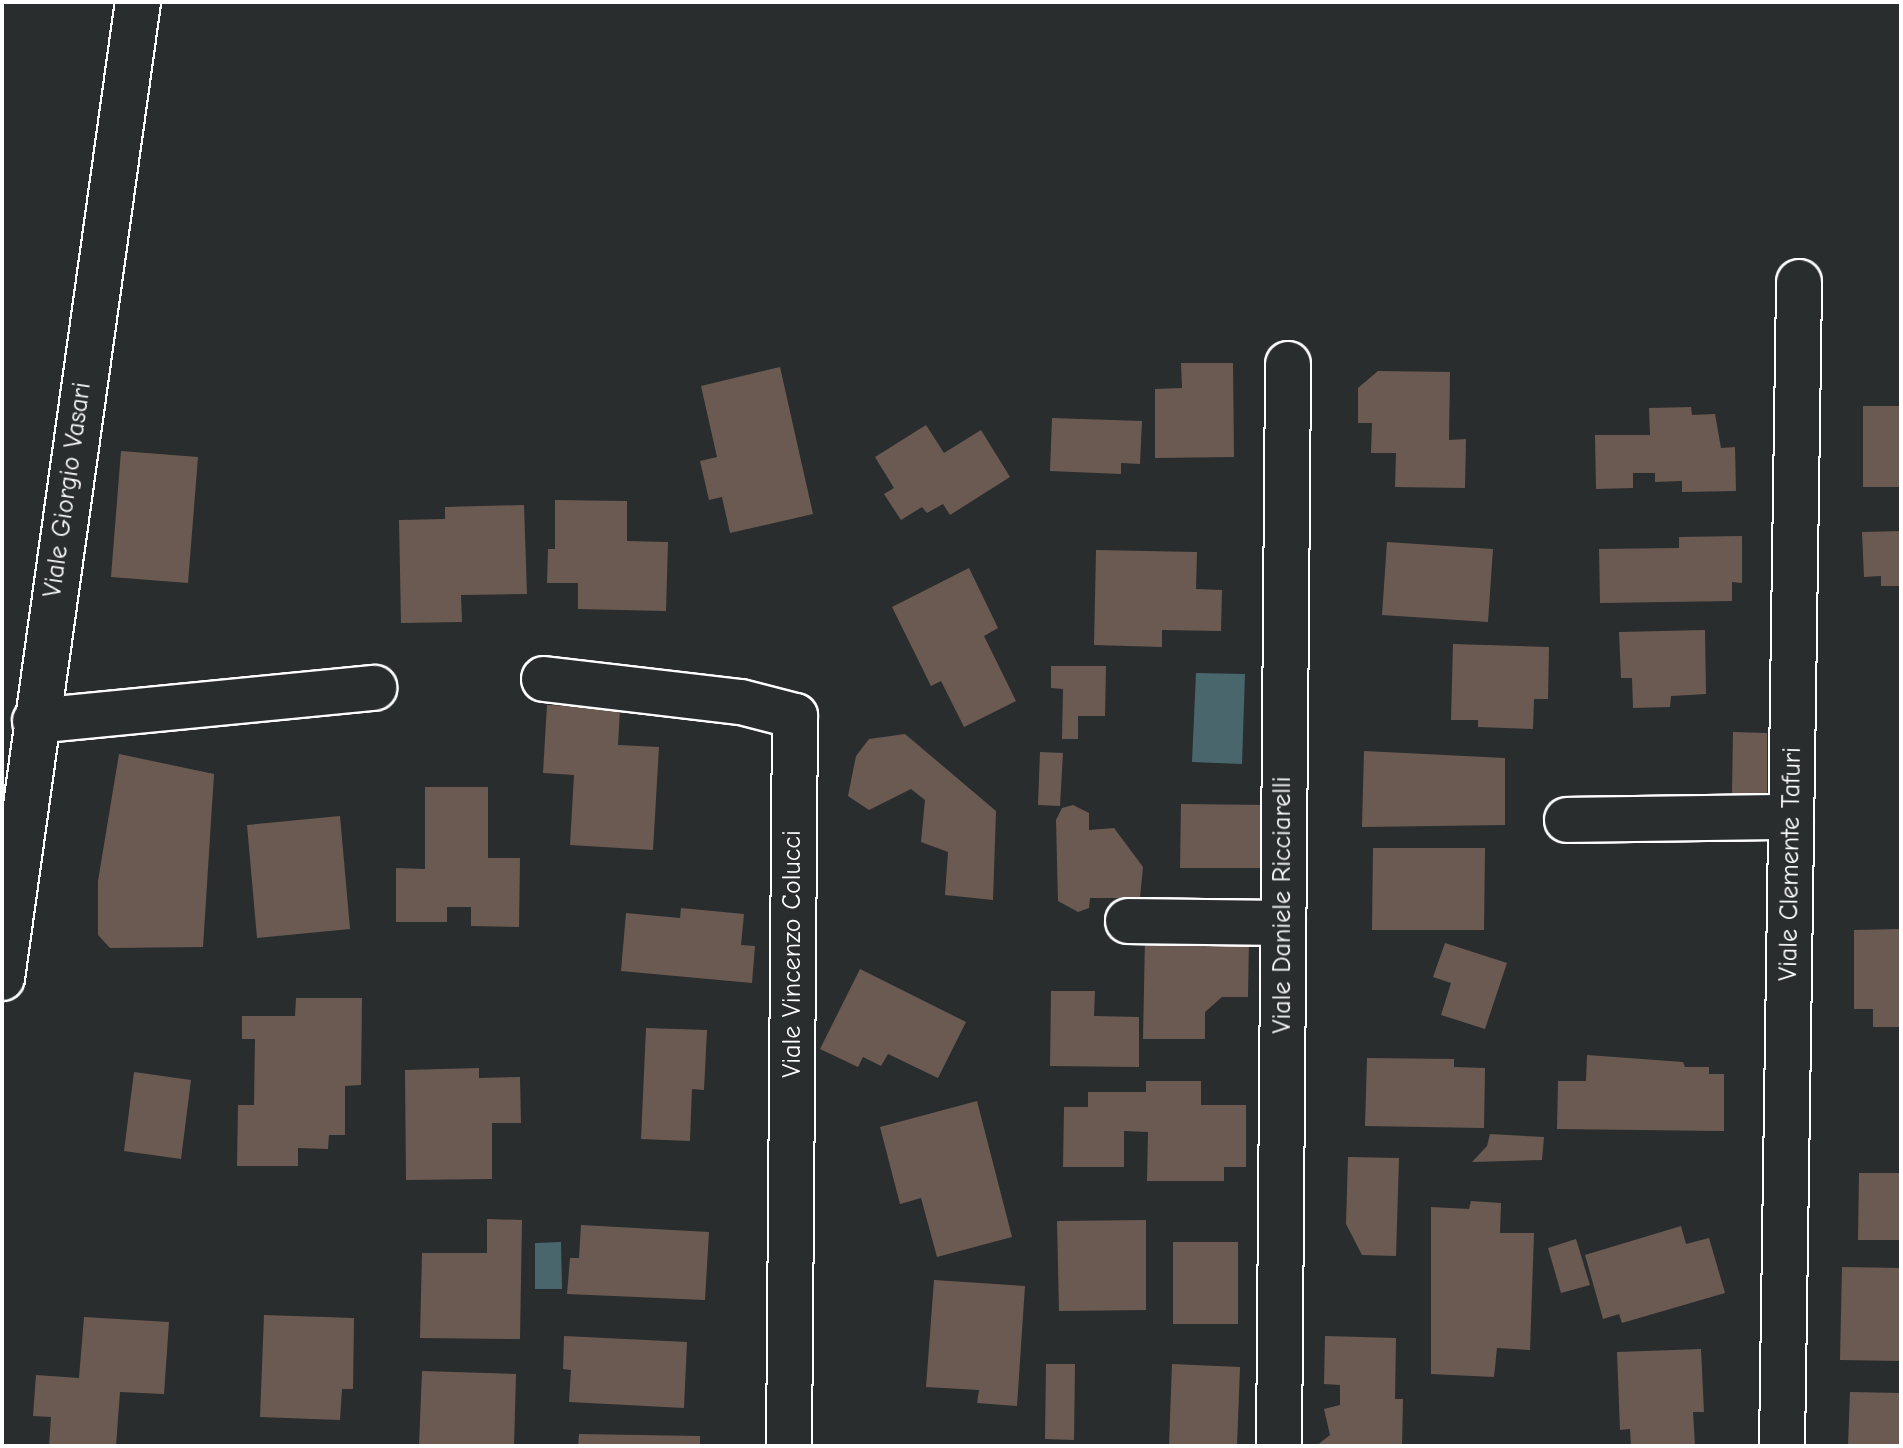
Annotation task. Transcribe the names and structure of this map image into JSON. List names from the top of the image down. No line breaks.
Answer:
{"streets":{"street":["Viale Giorgio Vasari","Viale Clemente Tafuri","Viale Daniele Ricciarelli","Viale Vincenzo Colucci"]}}
